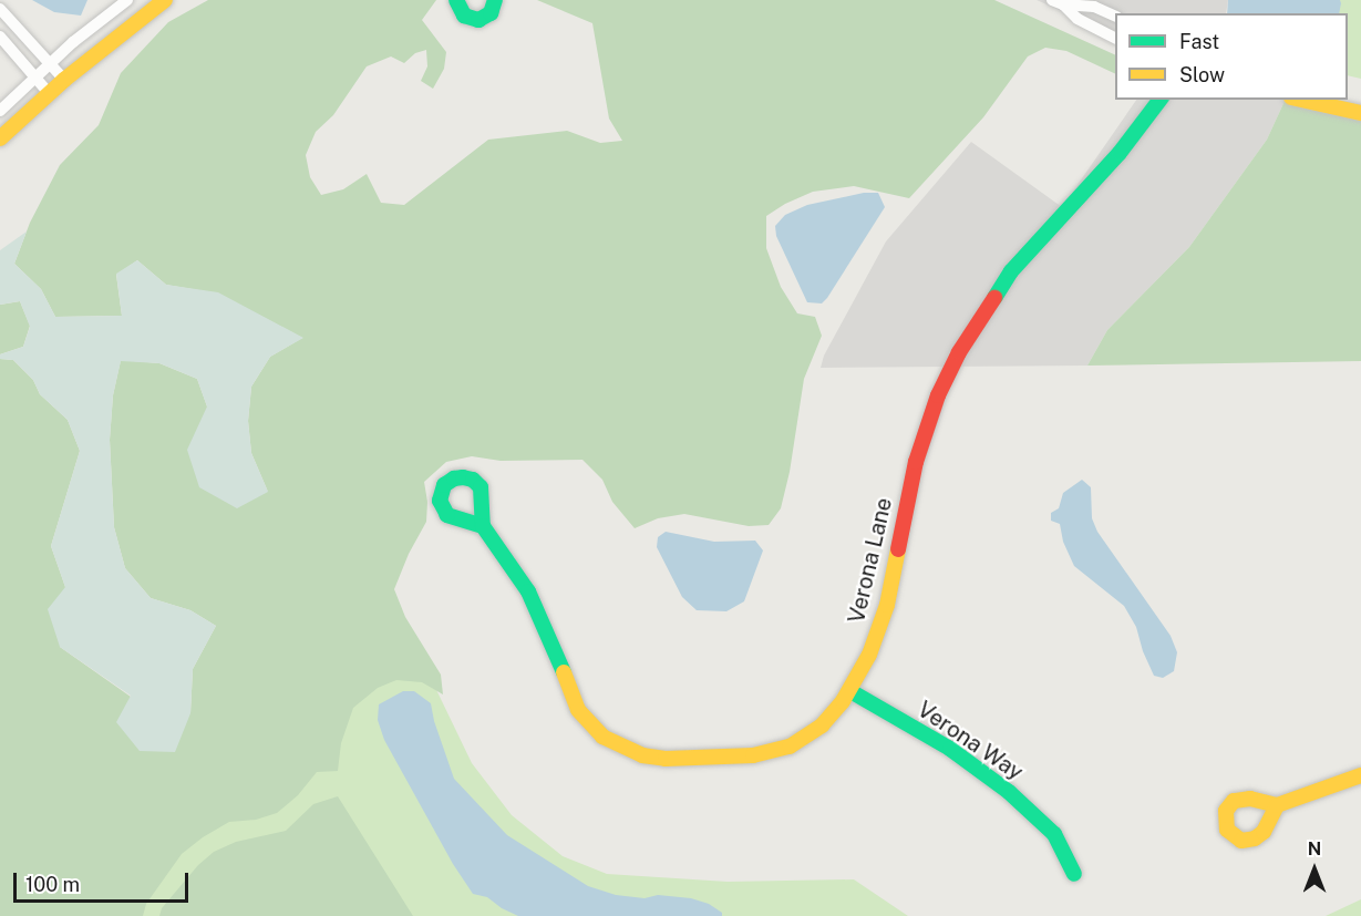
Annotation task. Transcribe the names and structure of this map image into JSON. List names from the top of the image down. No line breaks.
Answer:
{"streets":{"street":["Verona Lane","Verona Way"]},"crossings":[["Verona Lane","Verona Way"]],"legend":["Fast","Slow"],"scale_bar":"100 m","north":"top"}
